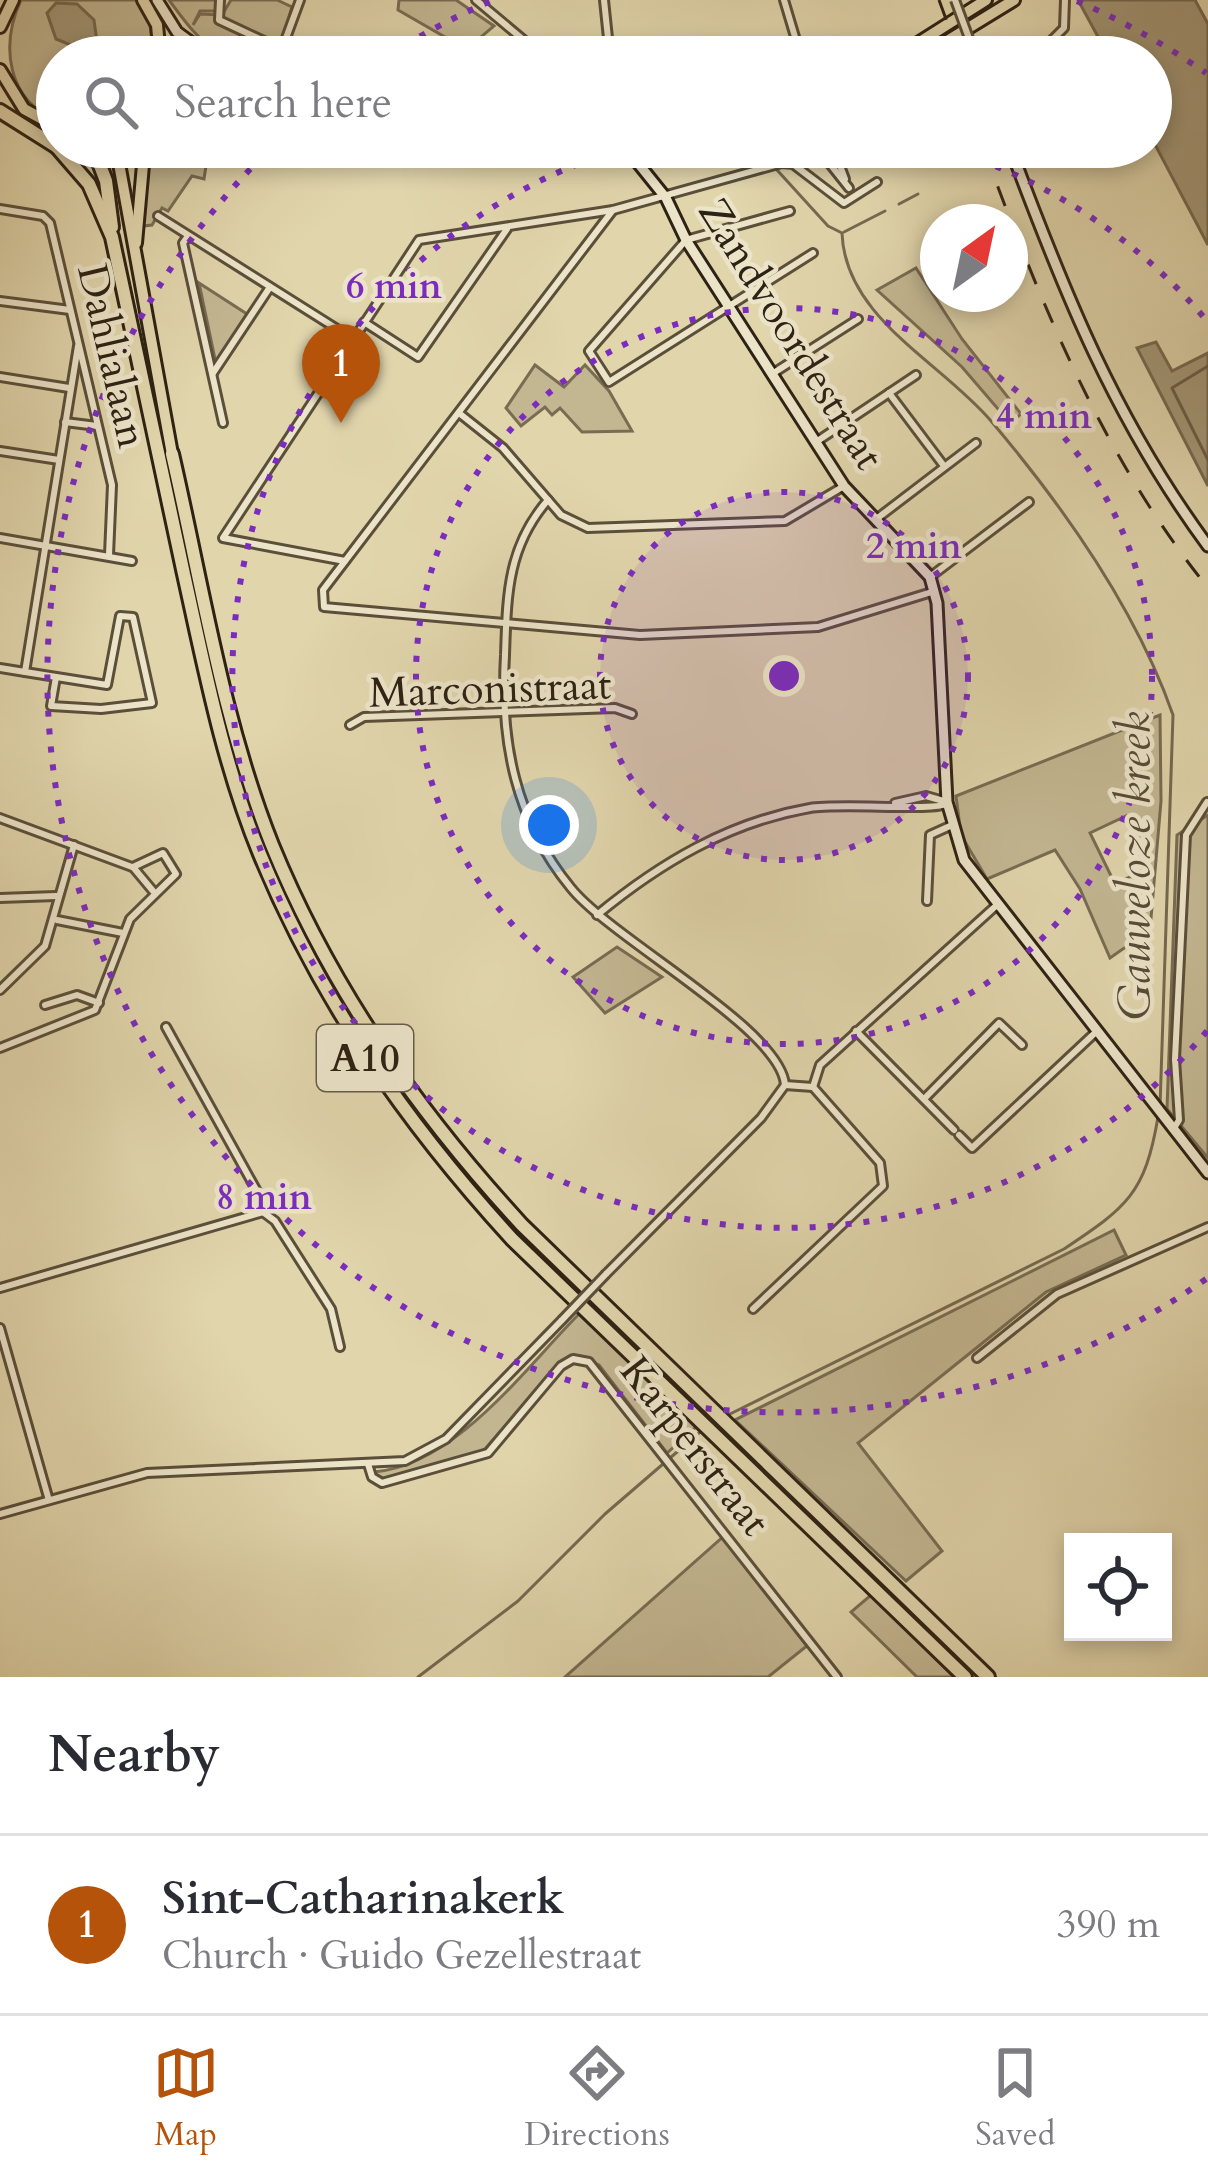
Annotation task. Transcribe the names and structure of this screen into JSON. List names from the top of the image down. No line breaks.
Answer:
{"streets":{"highway":["A10"],"main road":["Zandvoordestraat"],"street":["Dahlialaan","Marconistraat","Karperstraat"]},"water":["Gauweloze kreek"],"north":"top right","page":{"search":"Search here","pins":"1","heading":"Nearby","list":[{"mark":"1","name":"Sint-Catharinakerk","note":"Church · Guido Gezellestraat","value":"390 m"}],"nav":["Map","Directions","Saved"]},"rings":["6 min","4 min","2 min","8 min"]}
